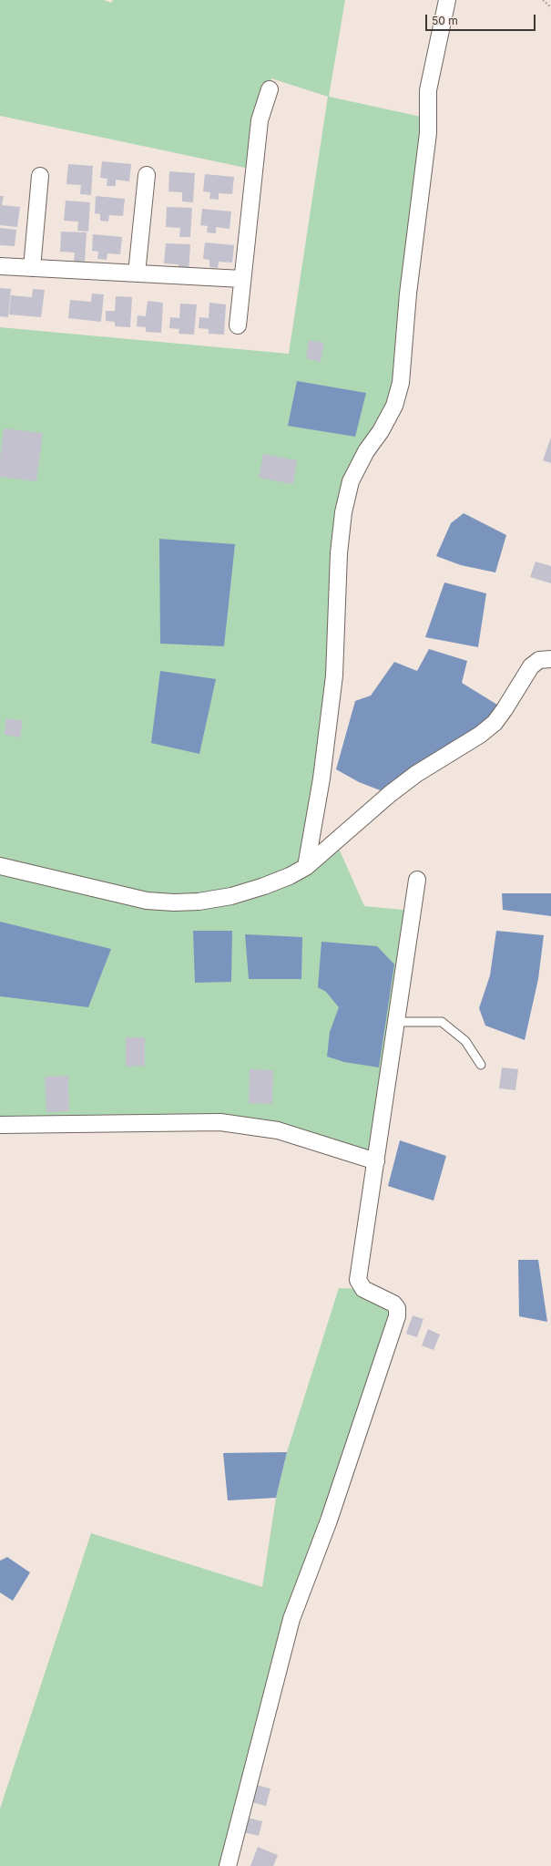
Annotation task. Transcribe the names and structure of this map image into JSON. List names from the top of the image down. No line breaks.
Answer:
{"scale_bar":"50 m"}
